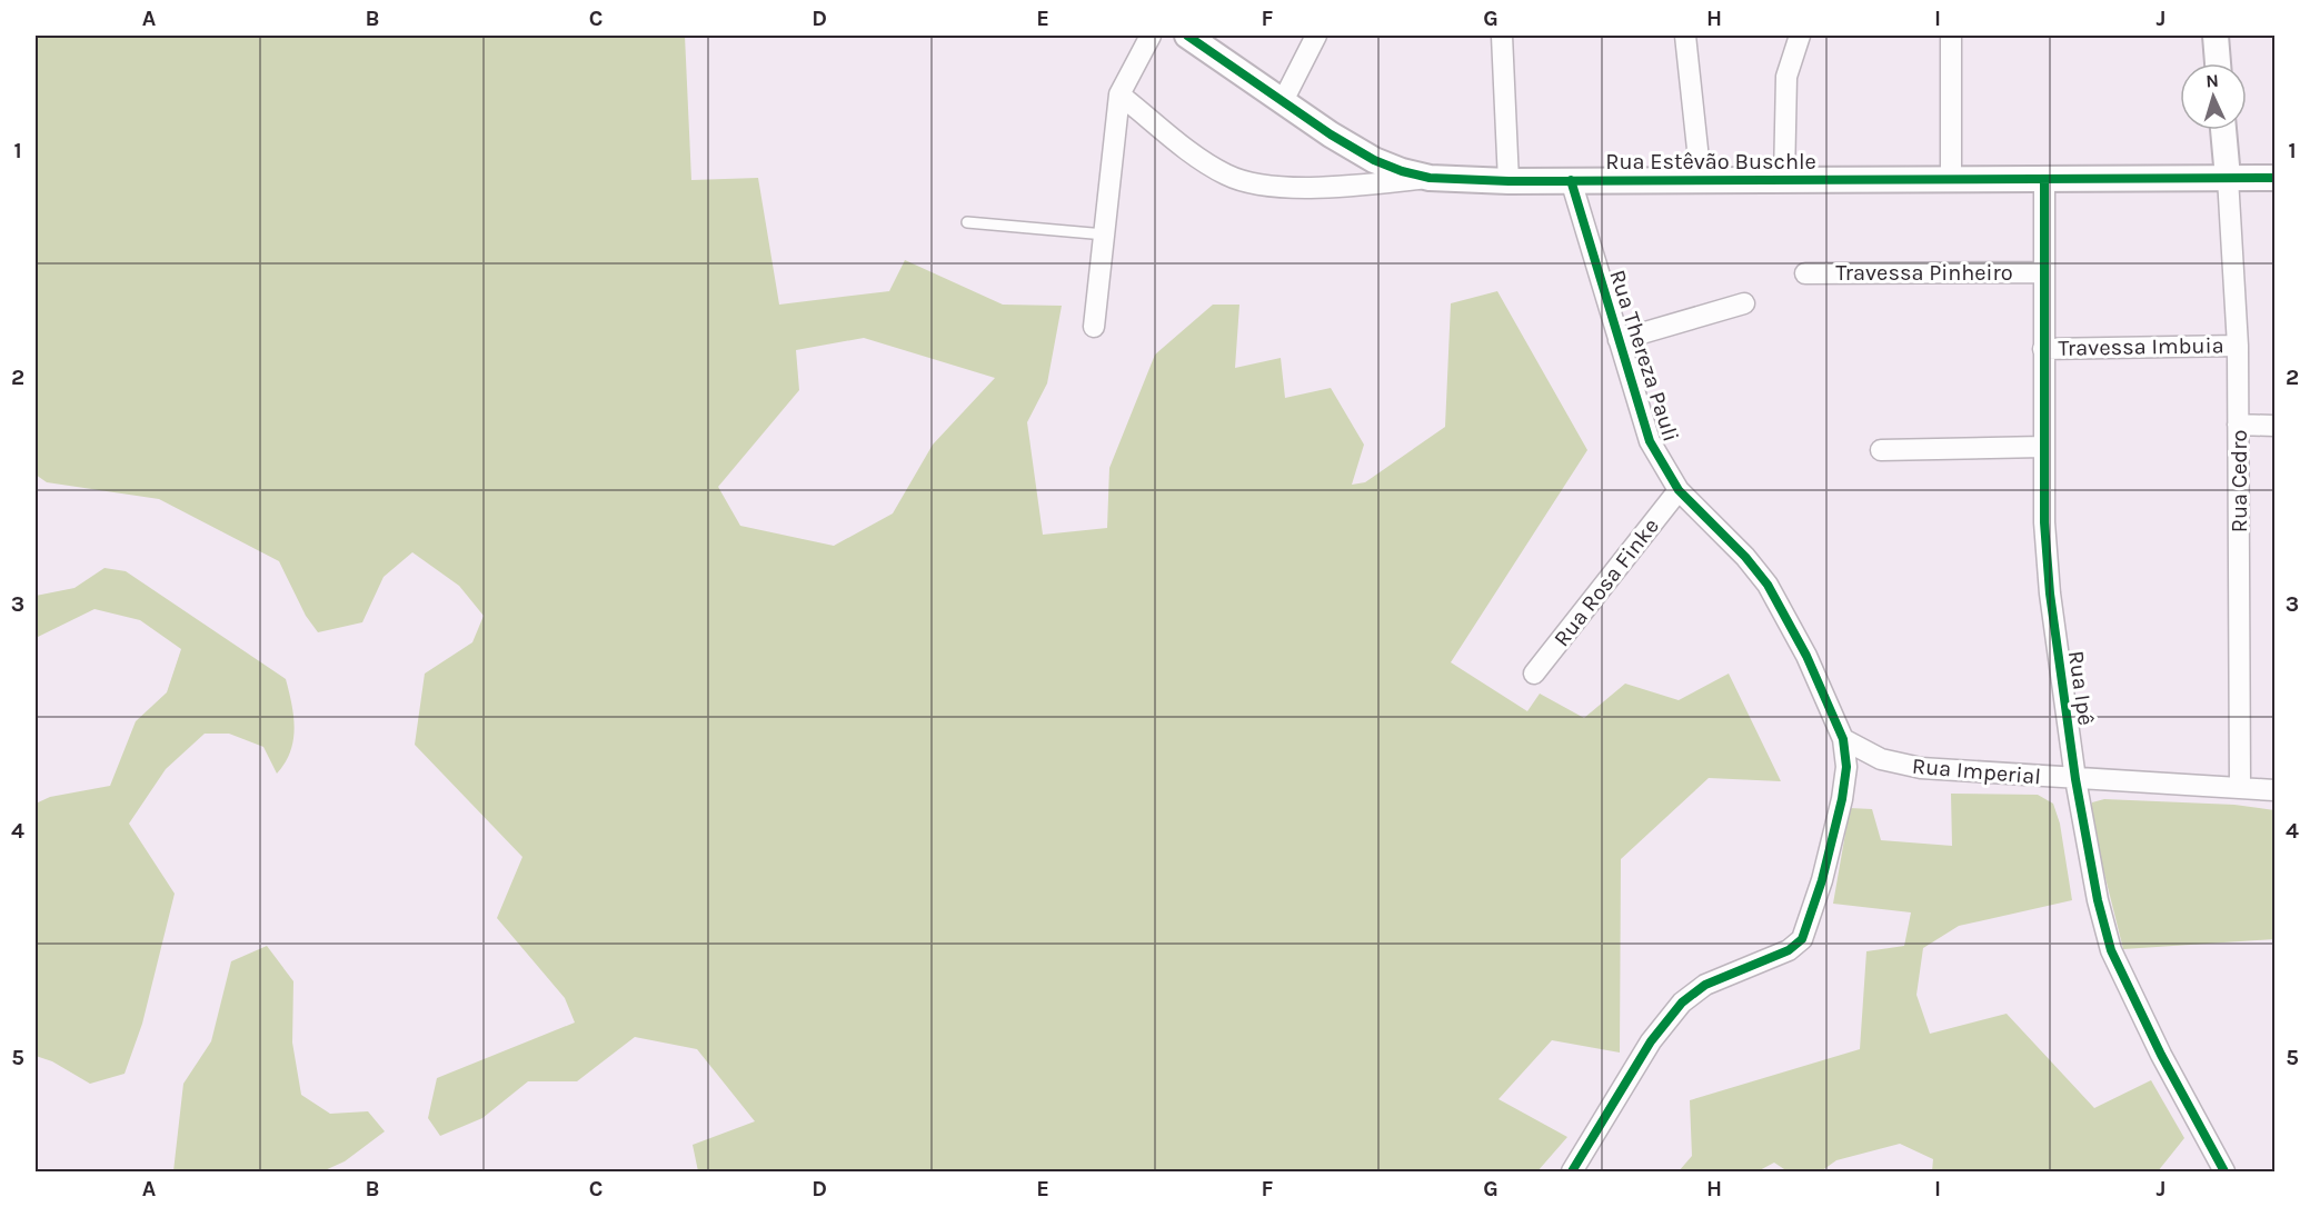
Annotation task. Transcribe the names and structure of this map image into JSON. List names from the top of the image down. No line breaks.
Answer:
{"streets":{"street":["Rua Estêvão Buschle","Travessa Pinheiro","Travessa Imbuia","Rua Thereza Pauli","Rua Cedro","Rua Rosa Finke","Rua Ipê","Rua Imperial"]},"crossings":[["Rua Estêvão Buschle","Rua Thereza Pauli"],["Rua Estêvão Buschle","Rua Cedro"],["Rua Estêvão Buschle","Rua Ipê"],["Travessa Pinheiro","Rua Ipê"],["Travessa Imbuia","Rua Cedro"],["Travessa Imbuia","Rua Ipê"],["Rua Thereza Pauli","Rua Rosa Finke"],["Rua Thereza Pauli","Rua Imperial"],["Rua Cedro","Rua Imperial"],["Rua Ipê","Rua Imperial"]],"north":"top","grid":{"columns":["A","B","C","D","E","F","G","H","I","J"],"rows":["1","2","3","4","5"]}}
